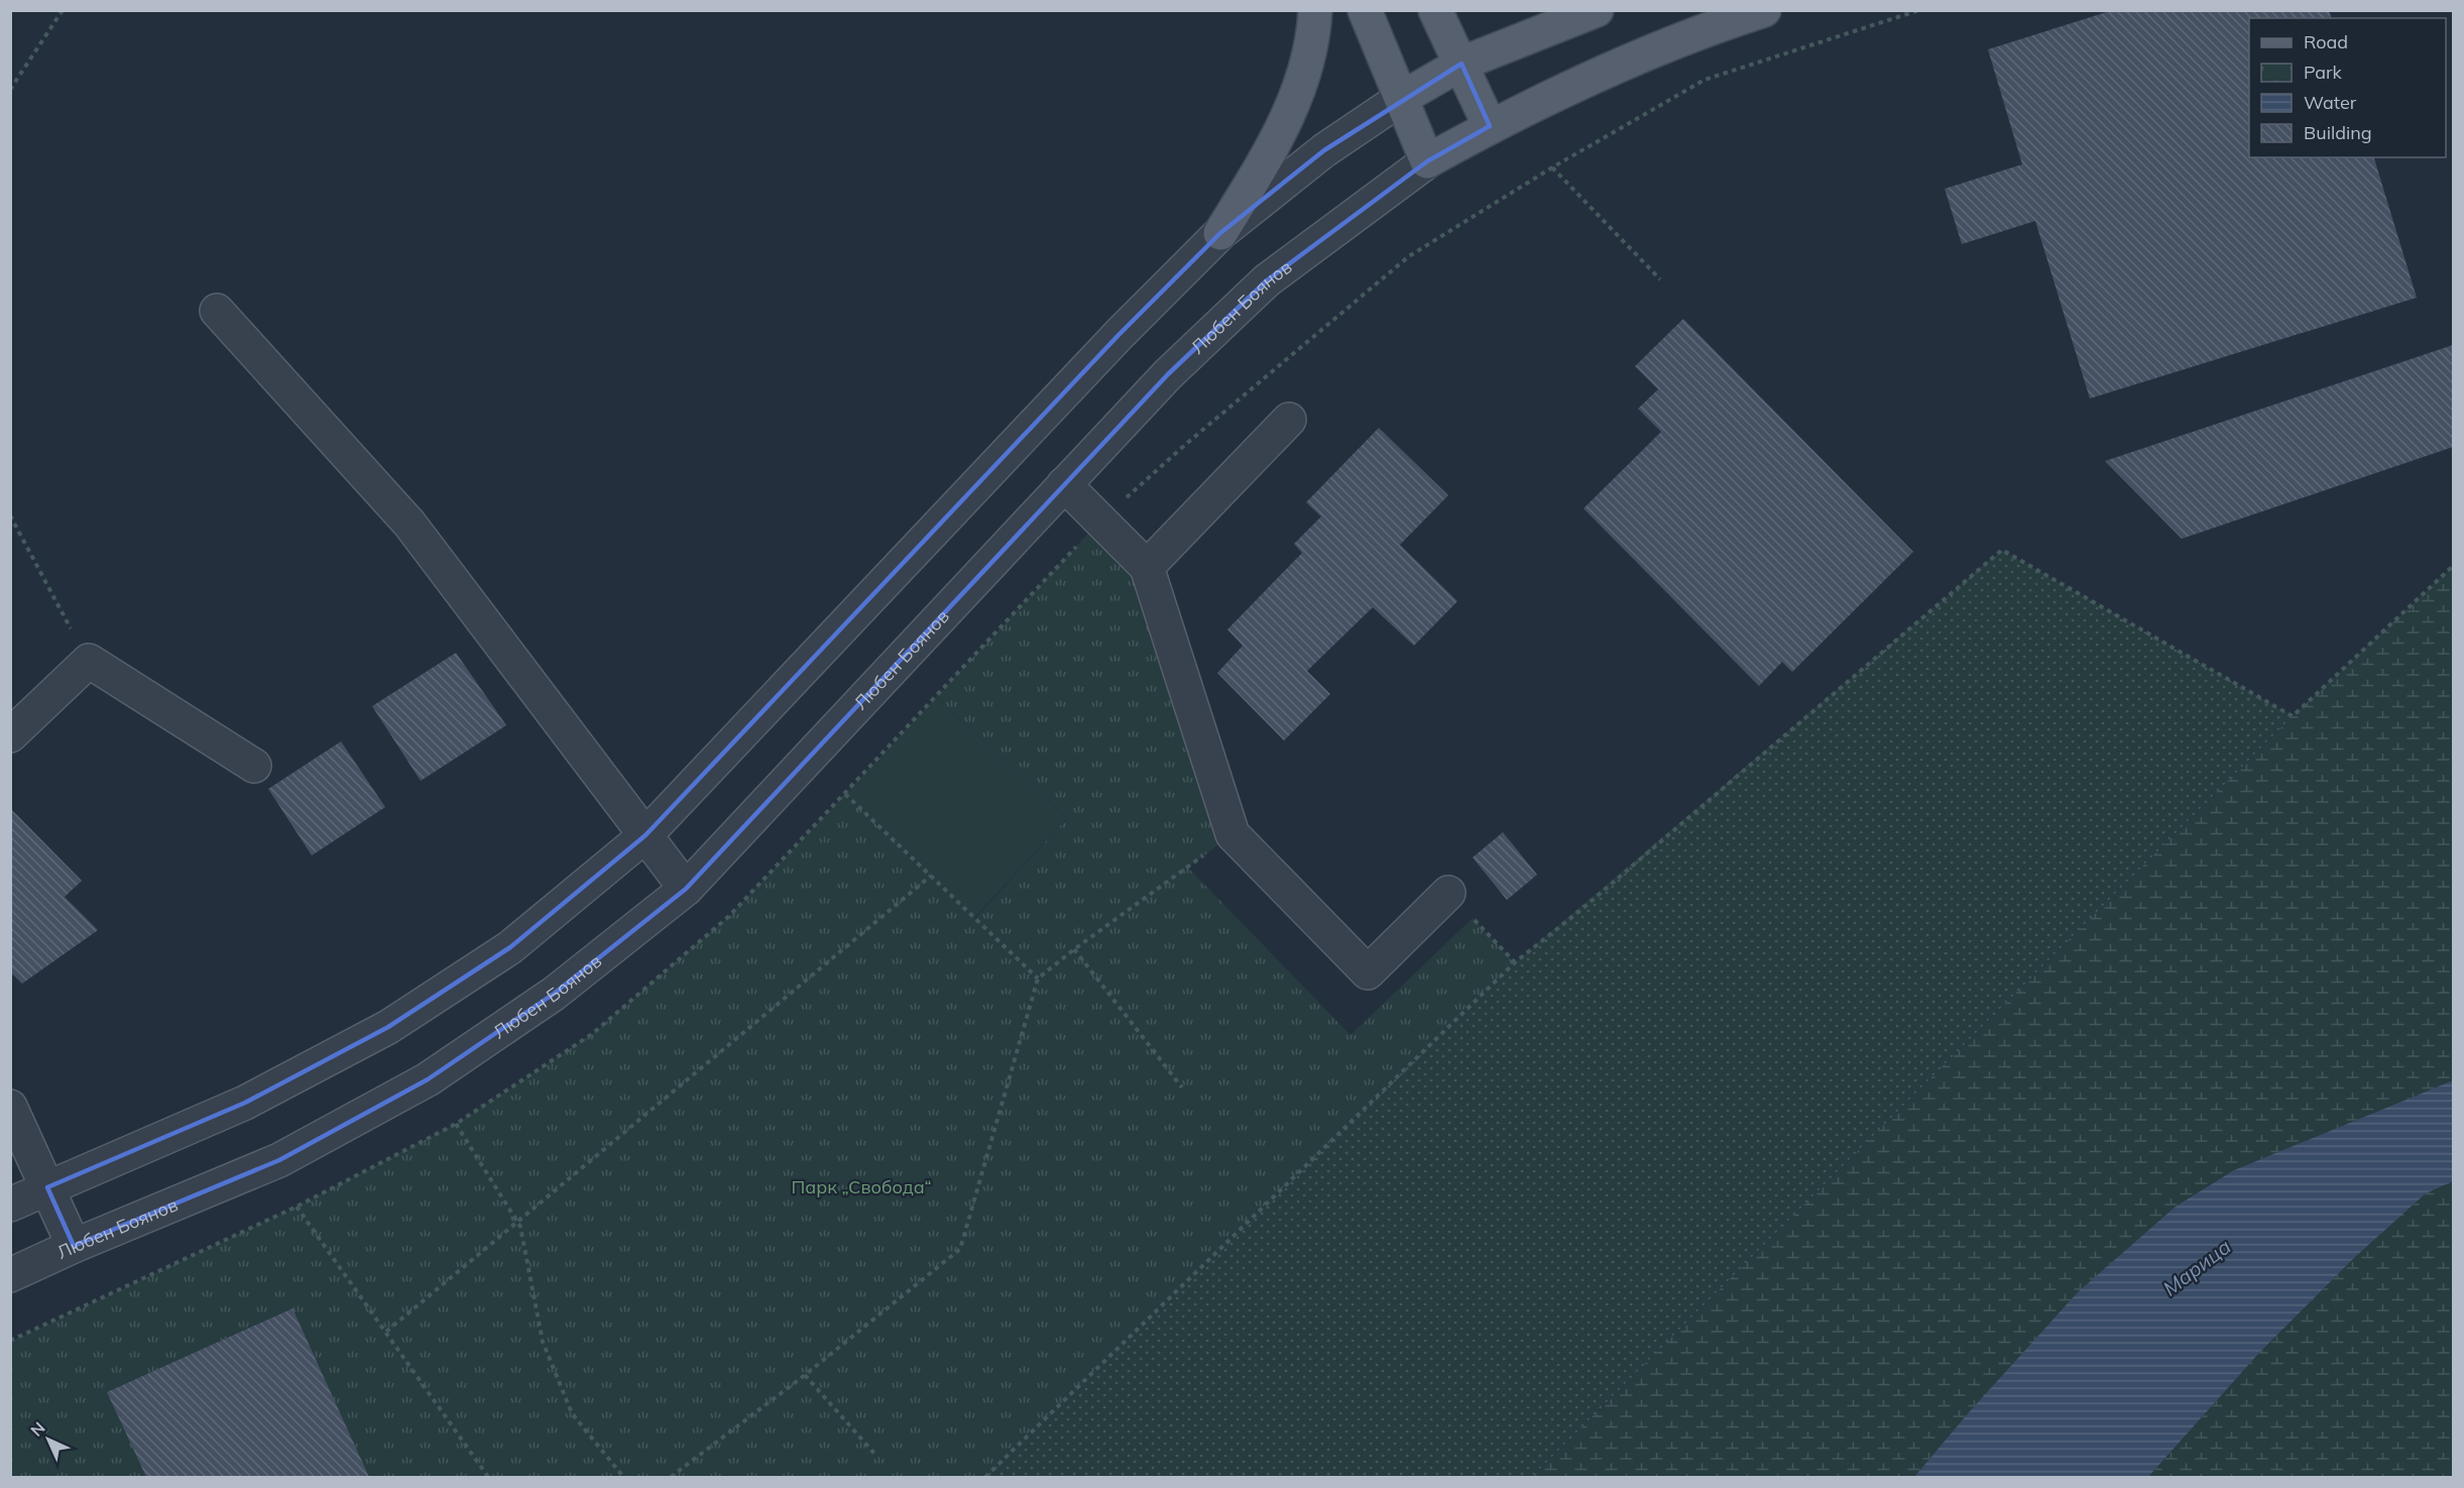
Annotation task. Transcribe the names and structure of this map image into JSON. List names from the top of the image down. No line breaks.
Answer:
{"streets":{"main road":["Любен Боянов"]},"water":["Марица"],"parks":["Парк „Свобода“"],"legend":["Road","Park","Water","Building"],"north":"top left"}
